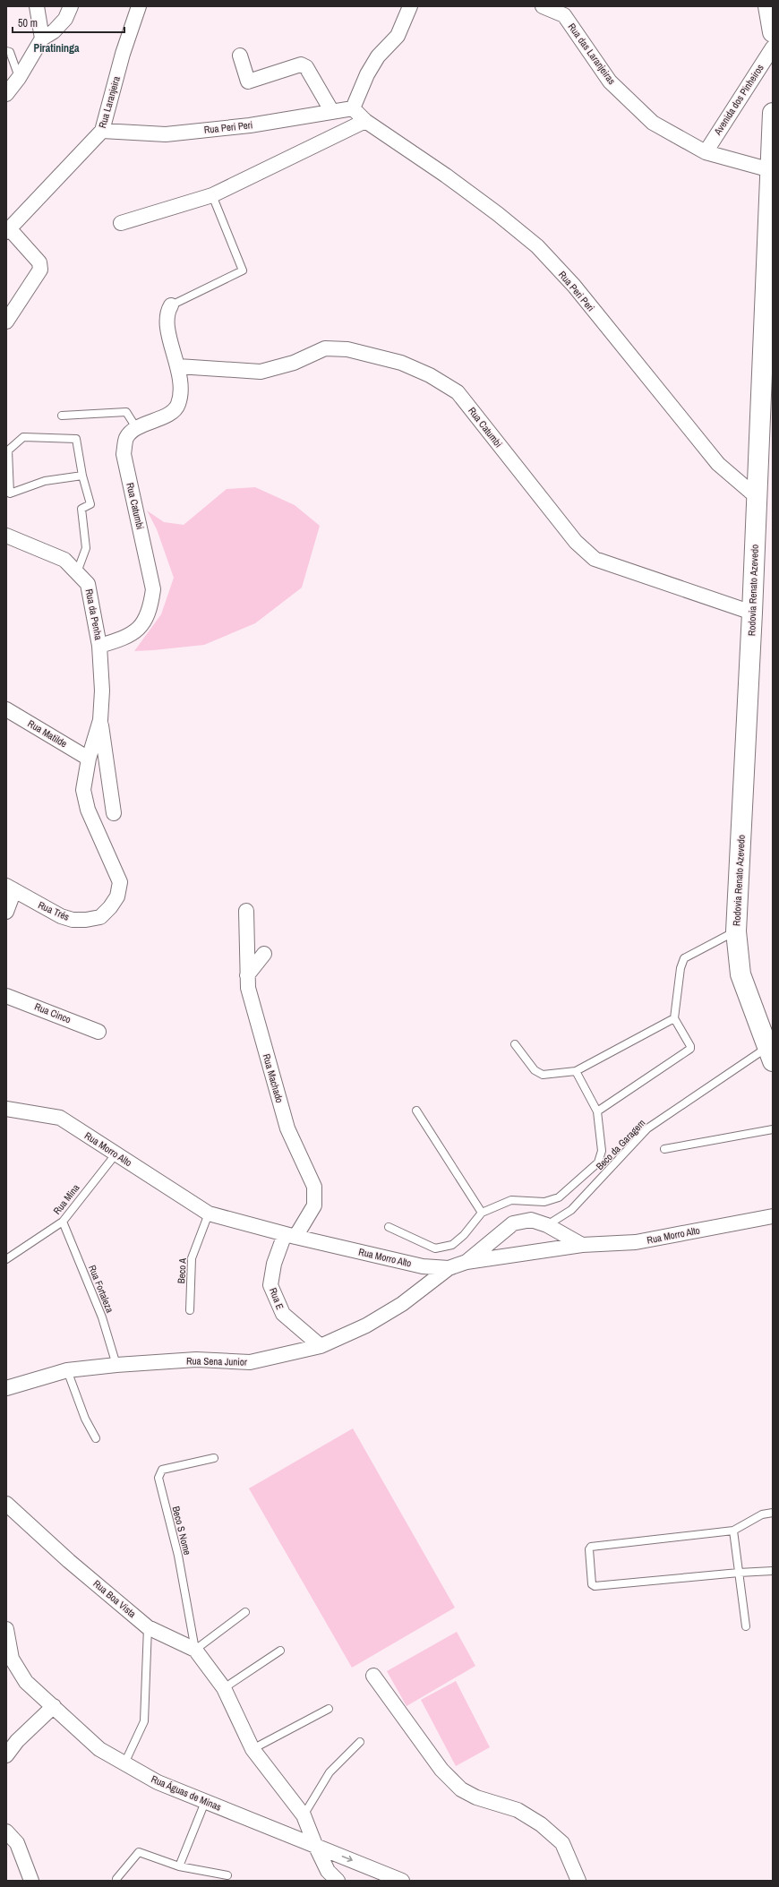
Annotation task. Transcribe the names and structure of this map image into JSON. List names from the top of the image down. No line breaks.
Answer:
{"streets":{"main road":["Rodovia Renato Azevedo"],"street":["Rua das Laranjeiras","Avenida dos Pinheiros","Rua Laranjeira","Rua Peri Peri","Rua Catumbi","Rua da Penha","Rua Matilde","Rua Trés","Rua Cinco","Rua Machado","Rua Morro Alto","Rua E","Rua Sena Junior","Rua Boa Vista","Rua Águas de Minas"],"lane":["Beco da Garagem","Rua Mina","Beco A","Rua Fortaleza","Beco S Nome"]},"crossings":[["Rua das Laranjeiras","Avenida dos Pinheiros"],["Rua das Laranjeiras","Rodovia Renato Azevedo"],["Rua Laranjeira","Rua Peri Peri"],["Rua Peri Peri","Rodovia Renato Azevedo"],["Rua Catumbi","Rodovia Renato Azevedo"],["Rua Catumbi","Rua da Penha"],["Rodovia Renato Azevedo","Beco da Garagem"],["Rua da Penha","Rua Matilde"],["Rua da Penha","Rua Trés"],["Rua Machado","Rua Morro Alto"],["Rua Machado","Rua E"],["Beco da Garagem","Rua Morro Alto"],["Rua Morro Alto","Rua Mina"],["Rua Morro Alto","Beco A"],["Rua Morro Alto","Rua E"],["Rua Morro Alto","Rua Sena Junior"],["Rua Mina","Rua Fortaleza"],["Rua Fortaleza","Rua Sena Junior"],["Rua E","Rua Sena Junior"],["Beco S Nome","Rua Boa Vista"],["Rua Boa Vista","Rua Águas de Minas"]],"districts":["Piratininga"],"scale_bar":"50 m"}
